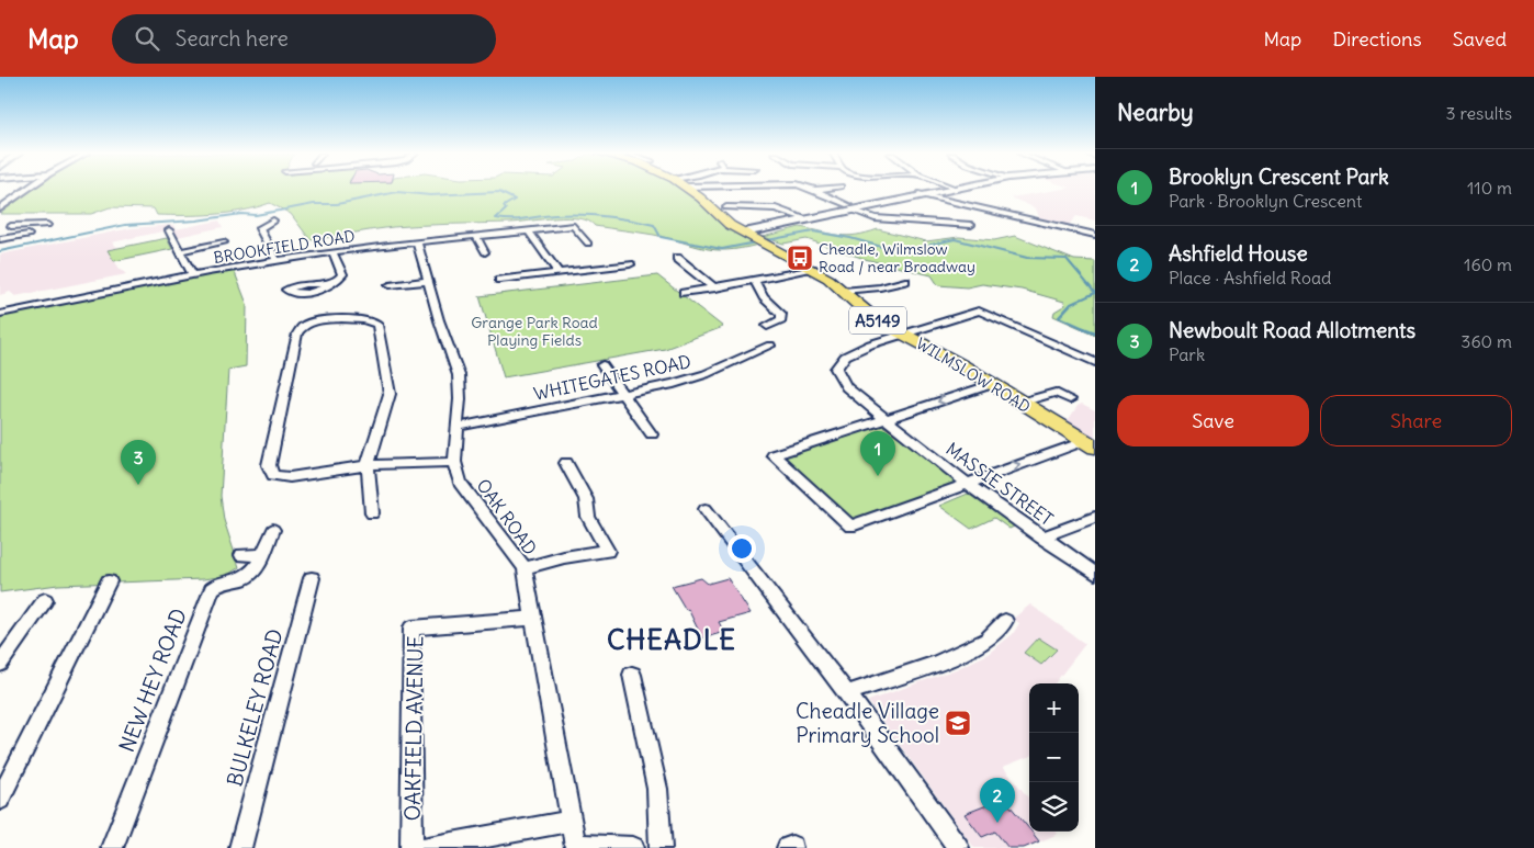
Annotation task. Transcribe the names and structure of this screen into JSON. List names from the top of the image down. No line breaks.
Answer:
{"streets":{"main road":["A5149","WILMSLOW ROAD"],"street":["BROOKFIELD ROAD","WHITEGATES ROAD","MASSIE STREET","OAK ROAD","NEW HEY ROAD","BULKELEY ROAD","OAKFIELD AVENUE"]},"crossings":[["BROOKFIELD ROAD","OAK ROAD"],["WILMSLOW ROAD","MASSIE STREET"],["WHITEGATES ROAD","OAK ROAD"],["OAK ROAD","OAKFIELD AVENUE"]],"districts":["CHEADLE"],"parks":["Grange Park Road Playing Fields"],"places":{"bus stop":["Cheadle, Wilmslow Road / near Broadway"],"school or university":["Cheadle Village Primary School"]},"page":{"header":"Map","search":"Search here","nav":["Map","Directions","Saved"],"heading":["Nearby","3 results"],"list":[{"mark":"1","name":"Brooklyn Crescent Park","note":"Park · Brooklyn Crescent","value":"110 m"},{"mark":"2","name":"Ashfield House","note":"Place · Ashfield Road","value":"160 m"},{"mark":"3","name":"Newboult Road Allotments","note":"Park","value":"360 m"}],"buttons":["Save","Share"],"pins":["1","3","2"],"map_buttons":["+","−"]}}
